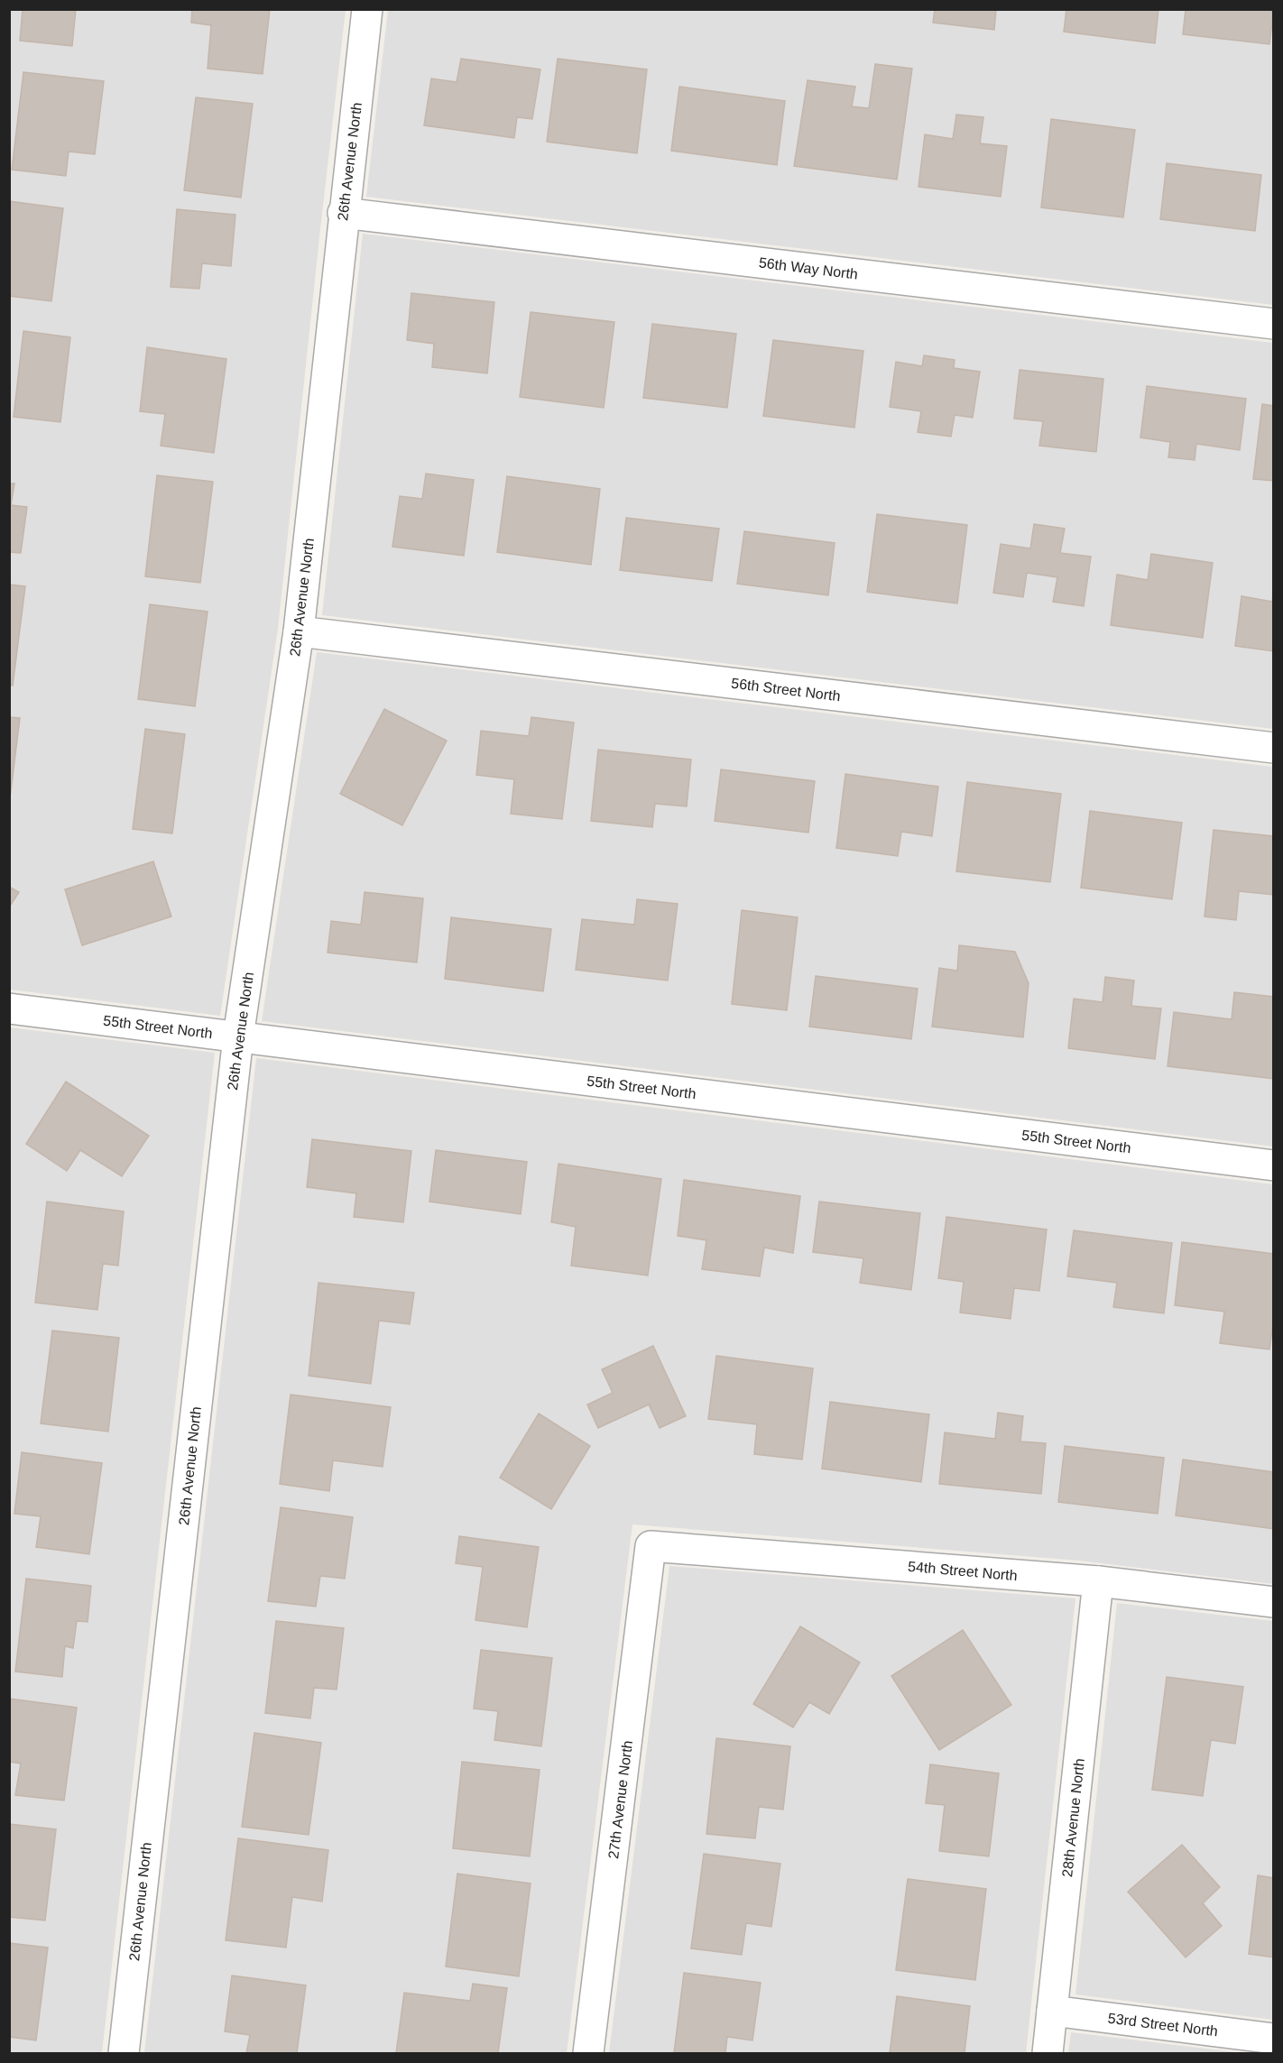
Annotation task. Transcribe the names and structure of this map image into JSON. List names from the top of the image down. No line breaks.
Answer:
{"streets":{"street":["26th Avenue North","56th Way North","56th Street North","55th Street North","54th Street North","27th Avenue North","28th Avenue North","53rd Street North"]},"crossings":[["26th Avenue North","56th Way North"],["26th Avenue North","56th Street North"],["26th Avenue North","55th Street North"],["54th Street North","27th Avenue North"],["54th Street North","28th Avenue North"],["28th Avenue North","53rd Street North"]]}
